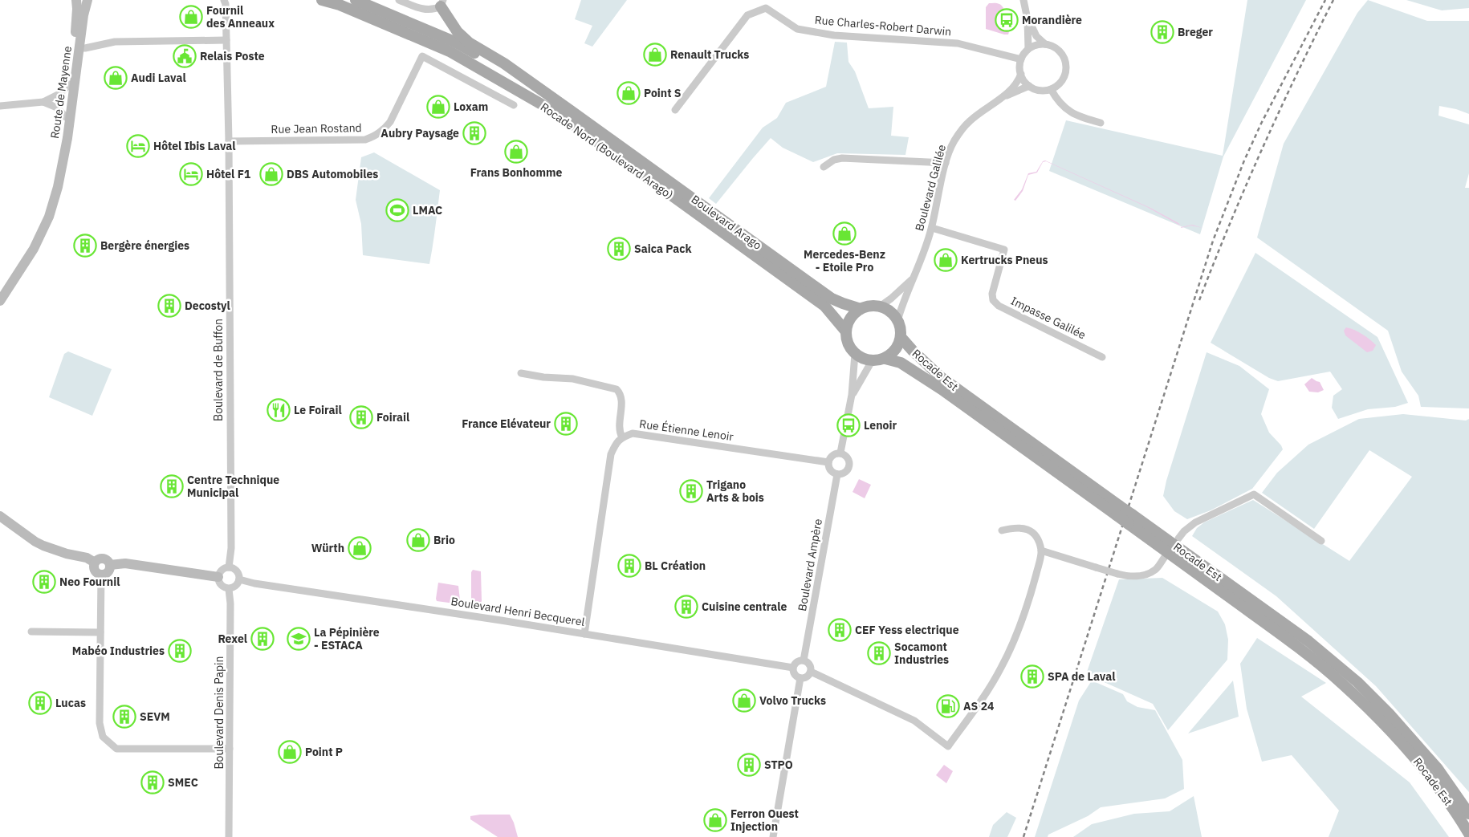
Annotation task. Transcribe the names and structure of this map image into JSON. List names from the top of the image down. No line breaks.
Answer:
{"streets":{"main road":["Route de Mayenne","Rocade Nord (Boulevard Arago)","Boulevard Arago","Rocade Est"],"street":["Rue Charles-Robert Darwin","Rue Jean Rostand","Boulevard Galilée","Impasse Galilée","Boulevard de Buffon","Rue Étienne Lenoir","Boulevard Ampère","Boulevard Henri Becquerel","Boulevard Denis Papin"]},"crossings":[["Rue Charles-Robert Darwin","Boulevard Galilée"],["Rue Jean Rostand","Boulevard de Buffon"],["Rocade Nord (Boulevard Arago)","Boulevard Galilée"],["Rocade Nord (Boulevard Arago)","Boulevard Arago"],["Rocade Nord (Boulevard Arago)","Rocade Est"],["Boulevard Galilée","Boulevard Arago"],["Boulevard Galilée","Impasse Galilée"],["Boulevard Galilée","Rocade Est"],["Boulevard Arago","Rocade Est"],["Boulevard de Buffon","Boulevard Henri Becquerel"],["Boulevard de Buffon","Boulevard Denis Papin"],["Rue Étienne Lenoir","Boulevard Ampère"],["Boulevard Ampère","Boulevard Henri Becquerel"],["Boulevard Henri Becquerel","Boulevard Denis Papin"]],"places":{"shop":["Fournil des Anneaux","Renault Trucks","Audi Laval","Point S","Loxam","Frans Bonhomme","DBS Automobiles","Mercedes-Benz - Etoile Pro","Kertrucks Pneus","Brio","Würth","Volvo Trucks","Point P","Ferron Ouest Injection"],"bus stop":["Morandière","Lenoir"],"building":["Breger","Aubry Paysage","Bergère énergies","Saica Pack","Decostyl","Foirail","France Elévateur","Centre Technique Municipal","Trigano Arts & bois","BL Création","Neo Fournil","Cuisine centrale","CEF Yess electrique","Rexel","Mabéo Industries","Socamont Industries","SPA de Laval","Lucas","SEVM","STPO","SMEC"],"public building":["Relais Poste"],"hotel":["Hôtel Ibis Laval","Hôtel F1"],"sports":["LMAC"],"restaurant":["Le Foirail"],"school or university":["La Pépinière - ESTACA"],"fuel station":["AS 24"]}}
